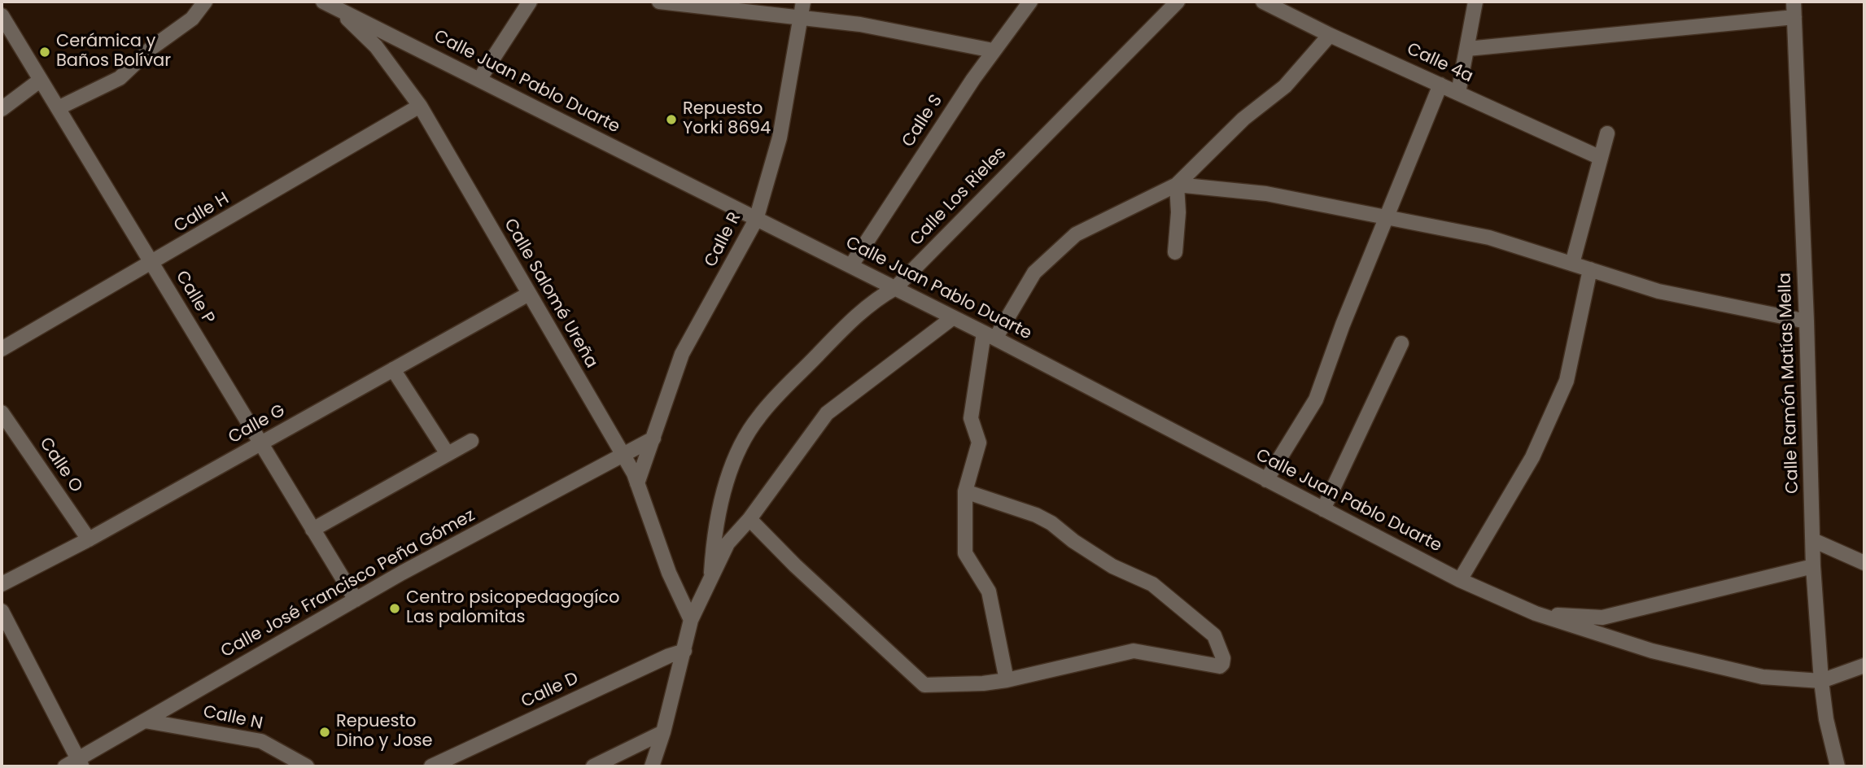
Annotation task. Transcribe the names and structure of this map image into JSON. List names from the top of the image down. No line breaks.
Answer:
{"streets":{"street":["Calle 4a","Calle Juan Pablo Duarte","Calle S","Calle Los Rieles","Calle H","Calle R","Calle Salomé Ureña","Calle P","Calle Ramón Matías Mella","Calle G","Calle O","Calle José Francisco Peña Gómez","Calle D","Calle N"]},"crossings":[["Calle Juan Pablo Duarte","Calle S"],["Calle Juan Pablo Duarte","Calle Los Rieles"],["Calle Juan Pablo Duarte","Calle R"],["Calle Juan Pablo Duarte","Calle Salomé Ureña"],["Calle Juan Pablo Duarte","Calle Ramón Matías Mella"],["Calle H","Calle Salomé Ureña"],["Calle H","Calle P"],["Calle R","Calle Salomé Ureña"],["Calle R","Calle José Francisco Peña Gómez"],["Calle Salomé Ureña","Calle G"],["Calle Salomé Ureña","Calle José Francisco Peña Gómez"],["Calle P","Calle G"],["Calle P","Calle José Francisco Peña Gómez"],["Calle G","Calle O"],["Calle José Francisco Peña Gómez","Calle N"]],"places":["Cerámica y Baños Bolívar","Repuesto Yorki 8694","Centro psicopedagogíco Las palomitas","Repuesto Dino y Jose"]}
